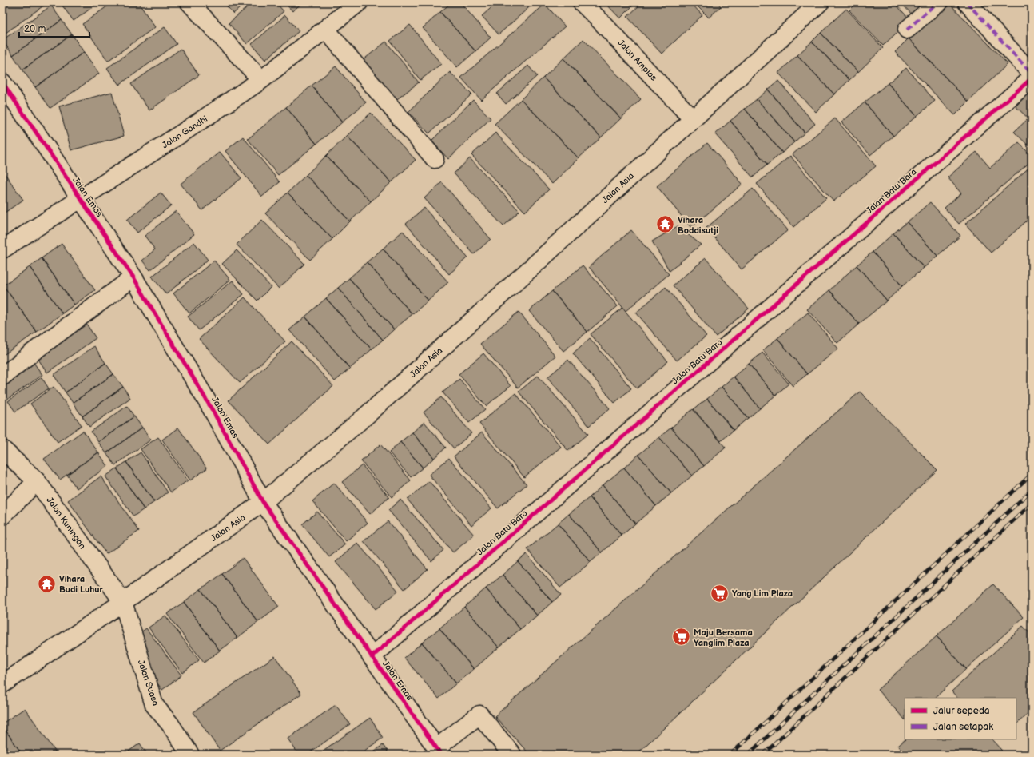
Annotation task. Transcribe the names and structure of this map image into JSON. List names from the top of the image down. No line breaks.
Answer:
{"streets":{"street":["Jalan Amplas","Jalan Gandhi","Jalan Asia","Jalan Batu Bara","Jalan Emas","Jalan Kuningan","Jalan Suasa"]},"crossings":[["Jalan Amplas","Jalan Asia"],["Jalan Gandhi","Jalan Emas"],["Jalan Asia","Jalan Emas"],["Jalan Asia","Jalan Kuningan"],["Jalan Asia","Jalan Suasa"],["Jalan Batu Bara","Jalan Emas"],["Jalan Kuningan","Jalan Suasa"]],"places":{"temple":["Vihara Boddisutji","Vihara Budi Luhur"],"supermarket":["Yang Lim Plaza","Maju Bersama Yanglim Plaza"]},"legend":["Jalur sepeda","Jalan setapak"],"scale_bar":"20 m"}
